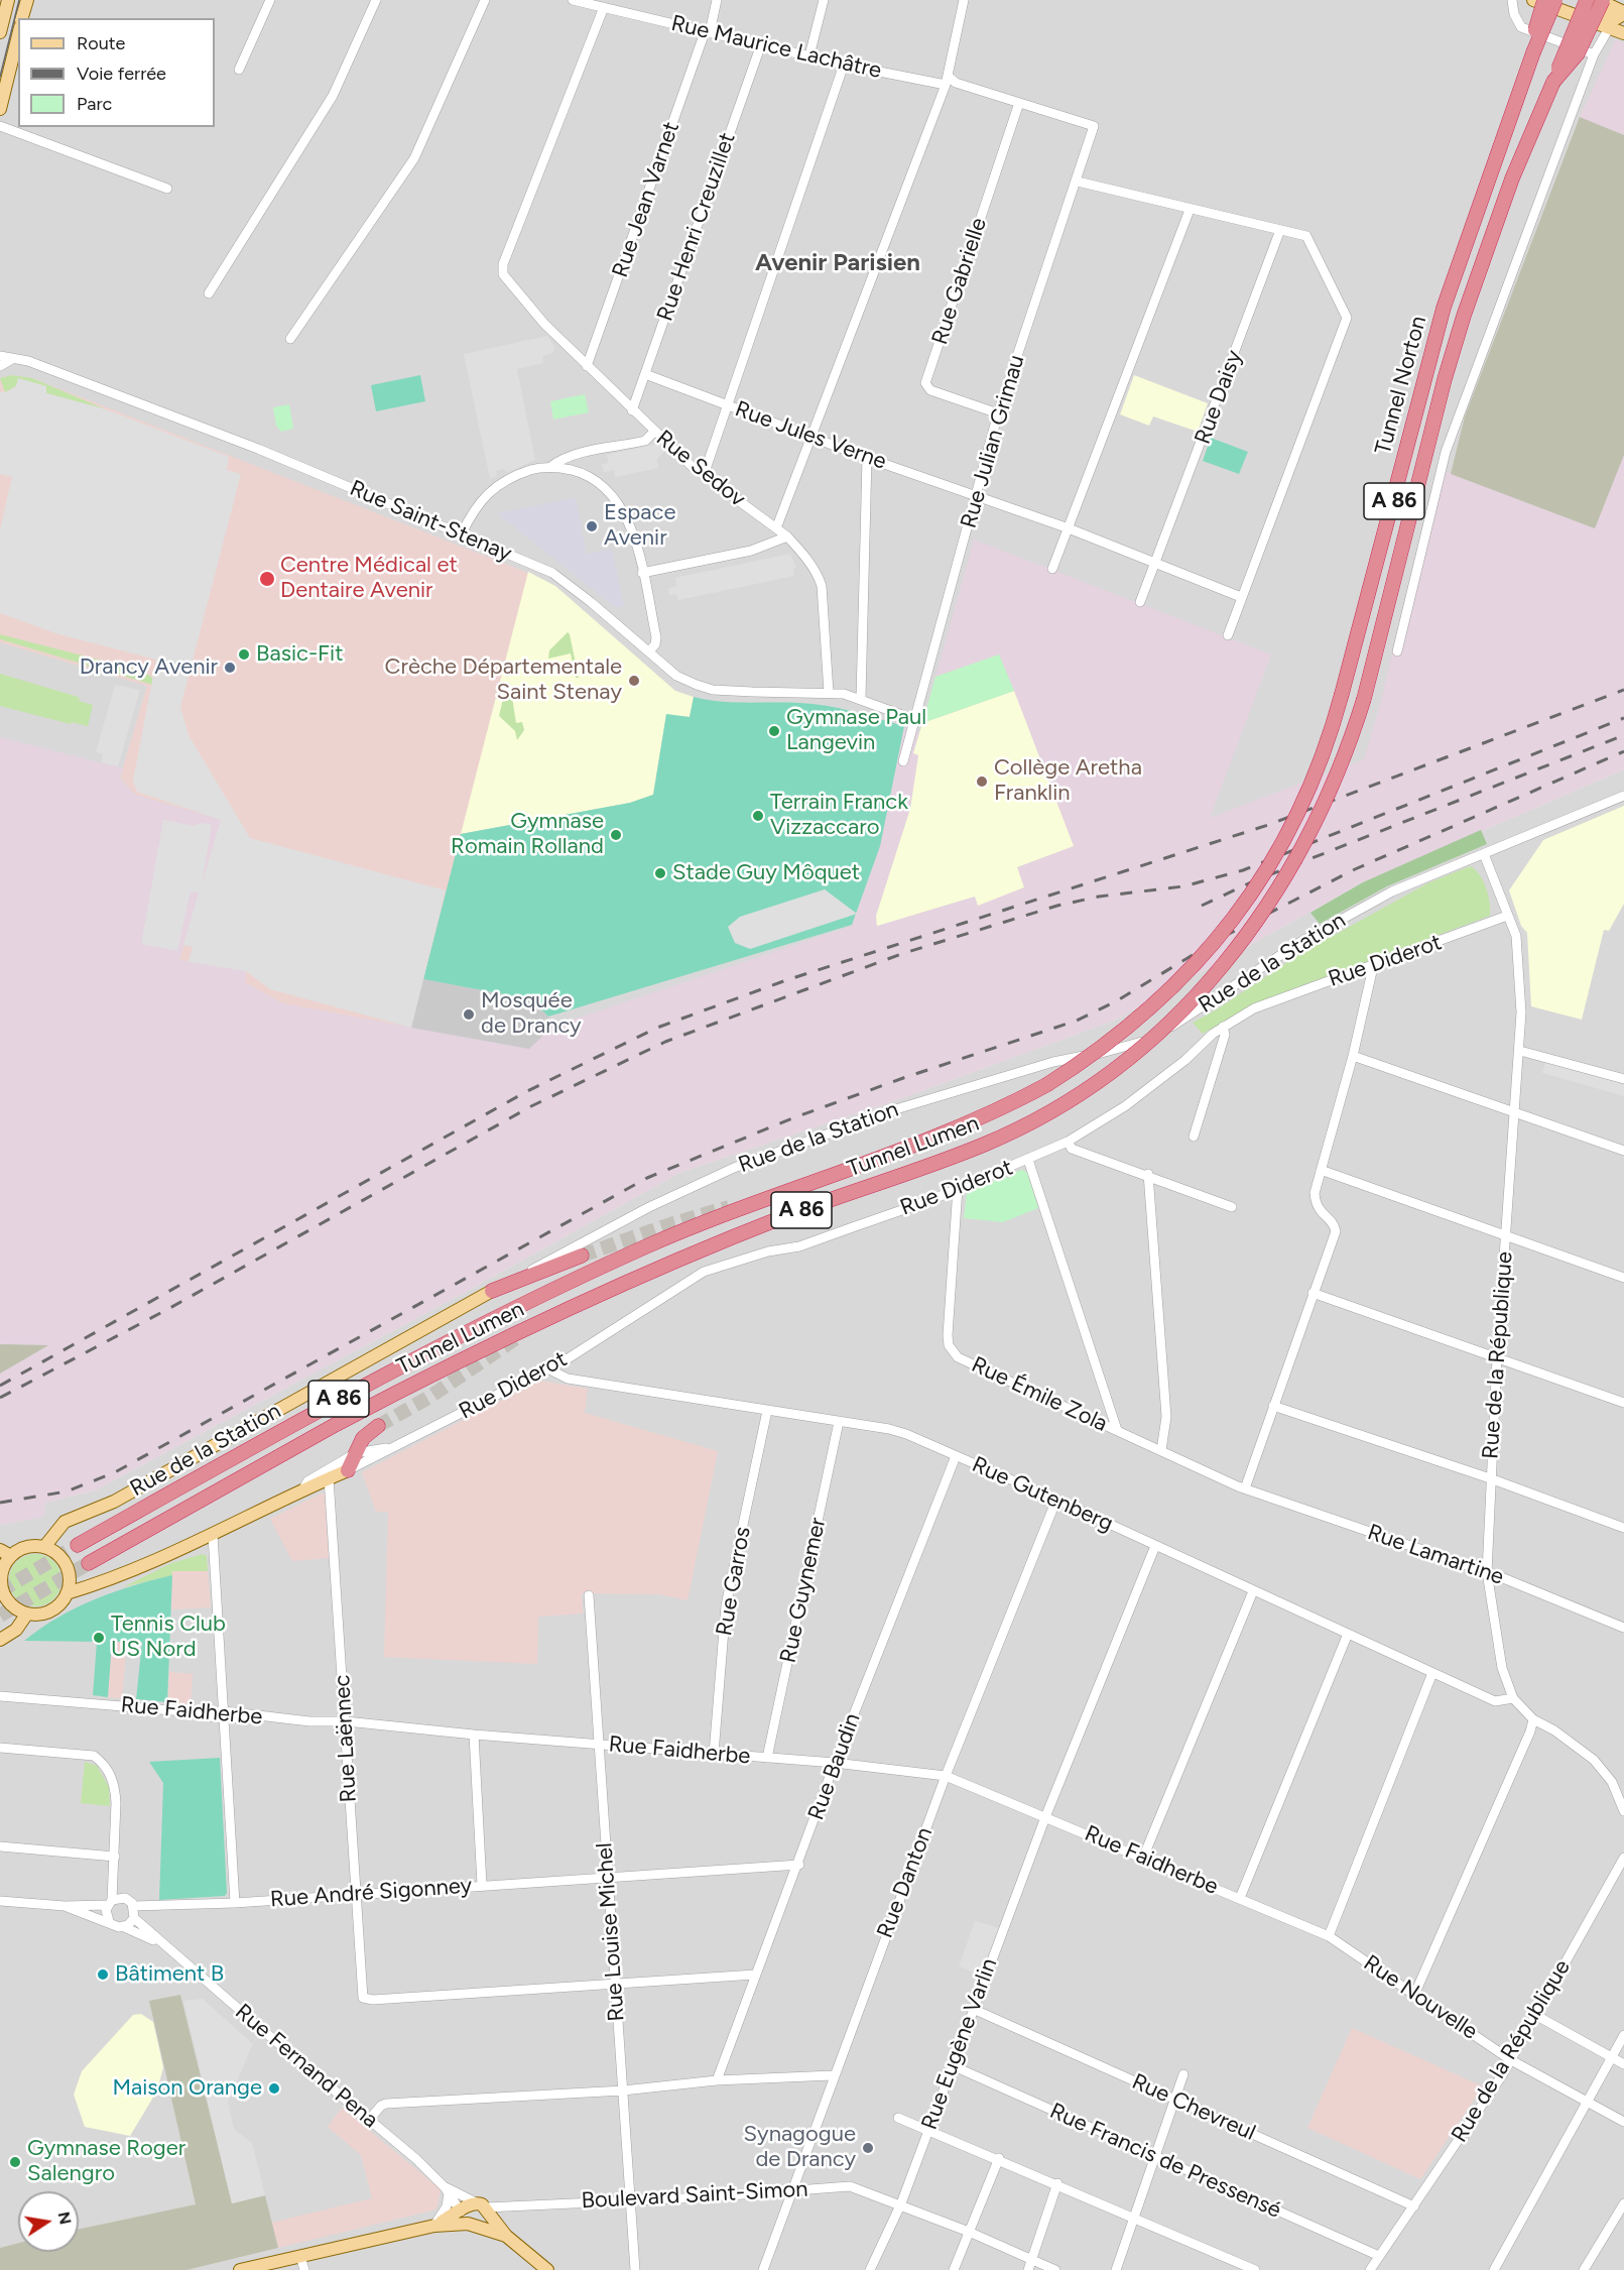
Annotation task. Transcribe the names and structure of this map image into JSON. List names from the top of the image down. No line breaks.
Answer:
{"streets":{"highway":["Tunnel Norton","A 86","Tunnel Lumen"],"main road":["Rue Diderot","Rue de la Station"],"street":["Rue Maurice Lachâtre","Rue Jean Varnet","Rue Henri Creuzillet","Rue Gabrielle","Rue Daisy","Rue Jules Verne","Rue Julian Grimau","Rue Sedov","Rue Saint-Stenay","Rue de la République","Rue Émile Zola","Rue Gutenberg","Rue Lamartine","Rue Garros","Rue Guynemer","Rue Faidherbe","Rue Laënnec","Rue Baudin","Rue Danton","Rue André Sigonney","Rue Louise Michel","Rue Nouvelle","Rue Eugène Varlin","Rue Fernand Pena","Rue Chevreul","Rue Francis de Pressensé","Boulevard Saint-Simon"]},"crossings":[["Rue Maurice Lachâtre","Rue Jean Varnet"],["Rue Maurice Lachâtre","Rue Henri Creuzillet"],["Rue Maurice Lachâtre","Rue Gabrielle"],["Rue Maurice Lachâtre","Rue Julian Grimau"],["Rue Maurice Lachâtre","Rue Sedov"],["Rue Jean Varnet","Rue Sedov"],["Rue Henri Creuzillet","Rue Jules Verne"],["Rue Henri Creuzillet","Rue Sedov"],["Rue Gabrielle","Rue Julian Grimau"],["Tunnel Norton","A 86"],["Tunnel Norton","Tunnel Lumen"],["Rue Daisy","Rue Jules Verne"],["Rue Jules Verne","Rue Julian Grimau"],["Rue Julian Grimau","Rue Saint-Stenay"],["Rue Sedov","Rue Saint-Stenay"],["Rue Diderot","Rue de la Station"],["Rue Diderot","Rue de la République"],["Rue Diderot","Rue Émile Zola"],["Rue Diderot","Rue Gutenberg"],["Rue Diderot","Rue Laënnec"],["Rue de la Station","Rue de la République"],["Rue de la République","Rue Gutenberg"],["Rue de la République","Rue Lamartine"],["Rue de la République","Rue Nouvelle"],["Rue de la République","Rue Chevreul"],["Rue de la République","Rue Francis de Pressensé"],["Rue Émile Zola","Rue Lamartine"],["Rue Gutenberg","Rue Garros"],["Rue Gutenberg","Rue Guynemer"],["Rue Gutenberg","Rue Baudin"],["Rue Gutenberg","Rue Danton"],["Rue Gutenberg","Rue Eugène Varlin"],["Rue Garros","Rue Faidherbe"],["Rue Guynemer","Rue Faidherbe"],["Rue Faidherbe","Rue Laënnec"],["Rue Faidherbe","Rue Baudin"],["Rue Faidherbe","Rue Danton"],["Rue Faidherbe","Rue Louise Michel"],["Rue Faidherbe","Rue Nouvelle"],["Rue Faidherbe","Rue Eugène Varlin"],["Rue Laënnec","Rue André Sigonney"],["Rue Laënnec","Rue Louise Michel"],["Rue Baudin","Rue André Sigonney"],["Rue Danton","Boulevard Saint-Simon"],["Rue André Sigonney","Rue Louise Michel"],["Rue André Sigonney","Rue Fernand Pena"],["Rue Louise Michel","Boulevard Saint-Simon"],["Rue Eugène Varlin","Rue Chevreul"],["Rue Eugène Varlin","Rue Francis de Pressensé"],["Rue Eugène Varlin","Boulevard Saint-Simon"],["Rue Fernand Pena","Boulevard Saint-Simon"]],"districts":["Avenir Parisien"],"places":["Espace Avenir","Centre Médical et Dentaire Avenir","Basic-Fit","Drancy Avenir","Crèche Départementale Saint Stenay","Gymnase Paul Langevin","Collège Aretha Franklin","Terrain Franck Vizzaccaro","Gymnase Romain Rolland","Stade Guy Môquet","Mosquée de Drancy","Tennis Club US Nord","Bâtiment B","Maison Orange","Synagogue de Drancy","Gymnase Roger Salengro"],"legend":["Route","Voie ferrée","Parc"],"north":"right"}
